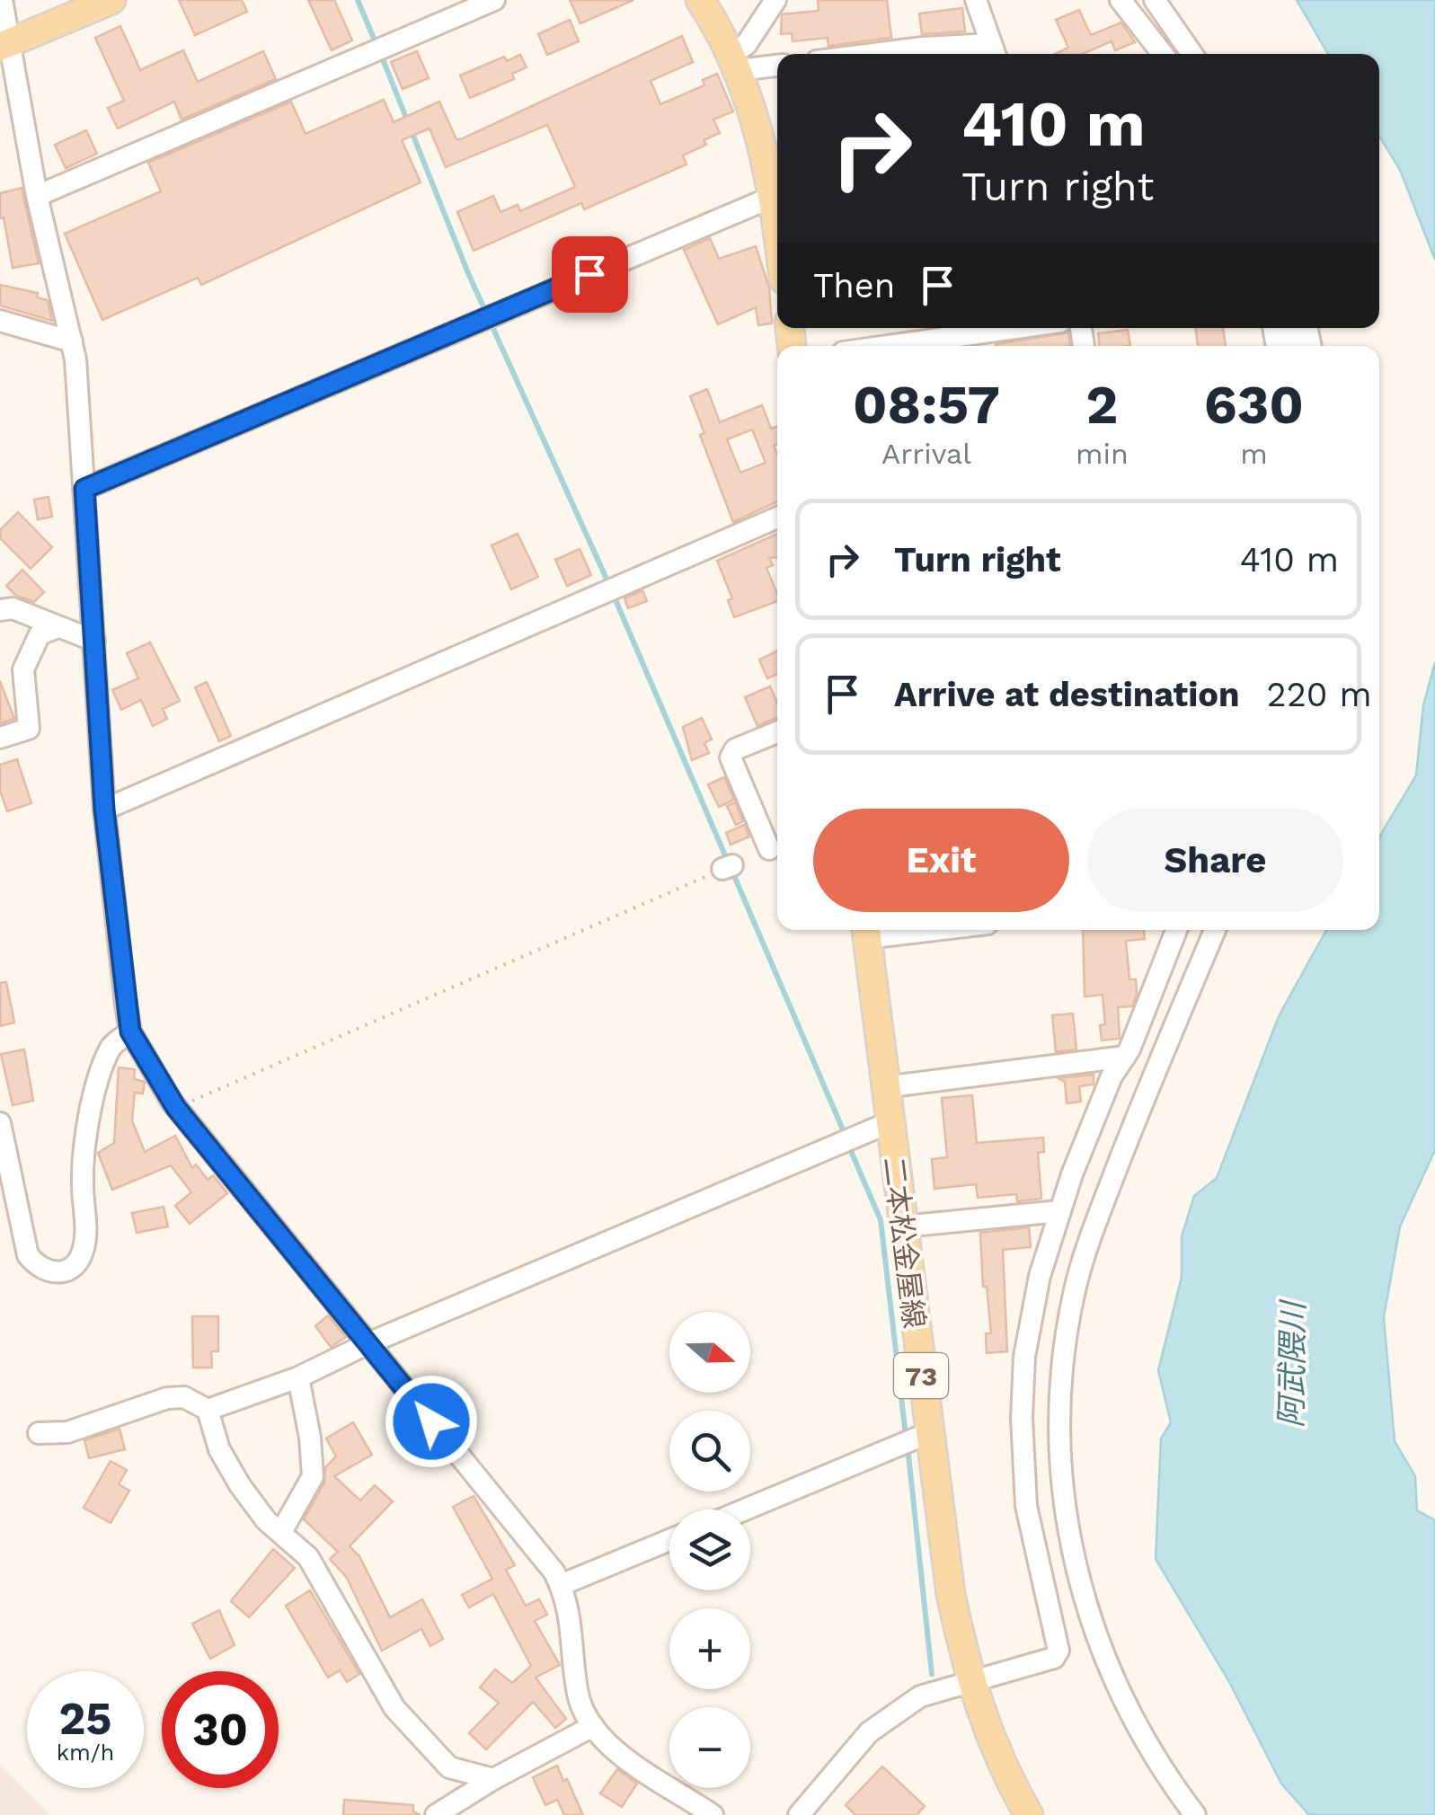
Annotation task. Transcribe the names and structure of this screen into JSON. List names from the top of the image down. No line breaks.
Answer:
{"streets":{"main road":["二本松金屋線","73"]},"water":["阿武隈川"],"north":"right","page":{"turn":["410 m","Turn right"],"then":"Then","eta":["08:57","Arrival","2","min","630","m"],"list":[{"name":"Turn right","value":"410 m"},{"name":"Arrive at destination","value":"220 m"}],"buttons":["Exit","Share"],"map_buttons":["+","−"],"speed":"25 km/h","limit":"30"}}
